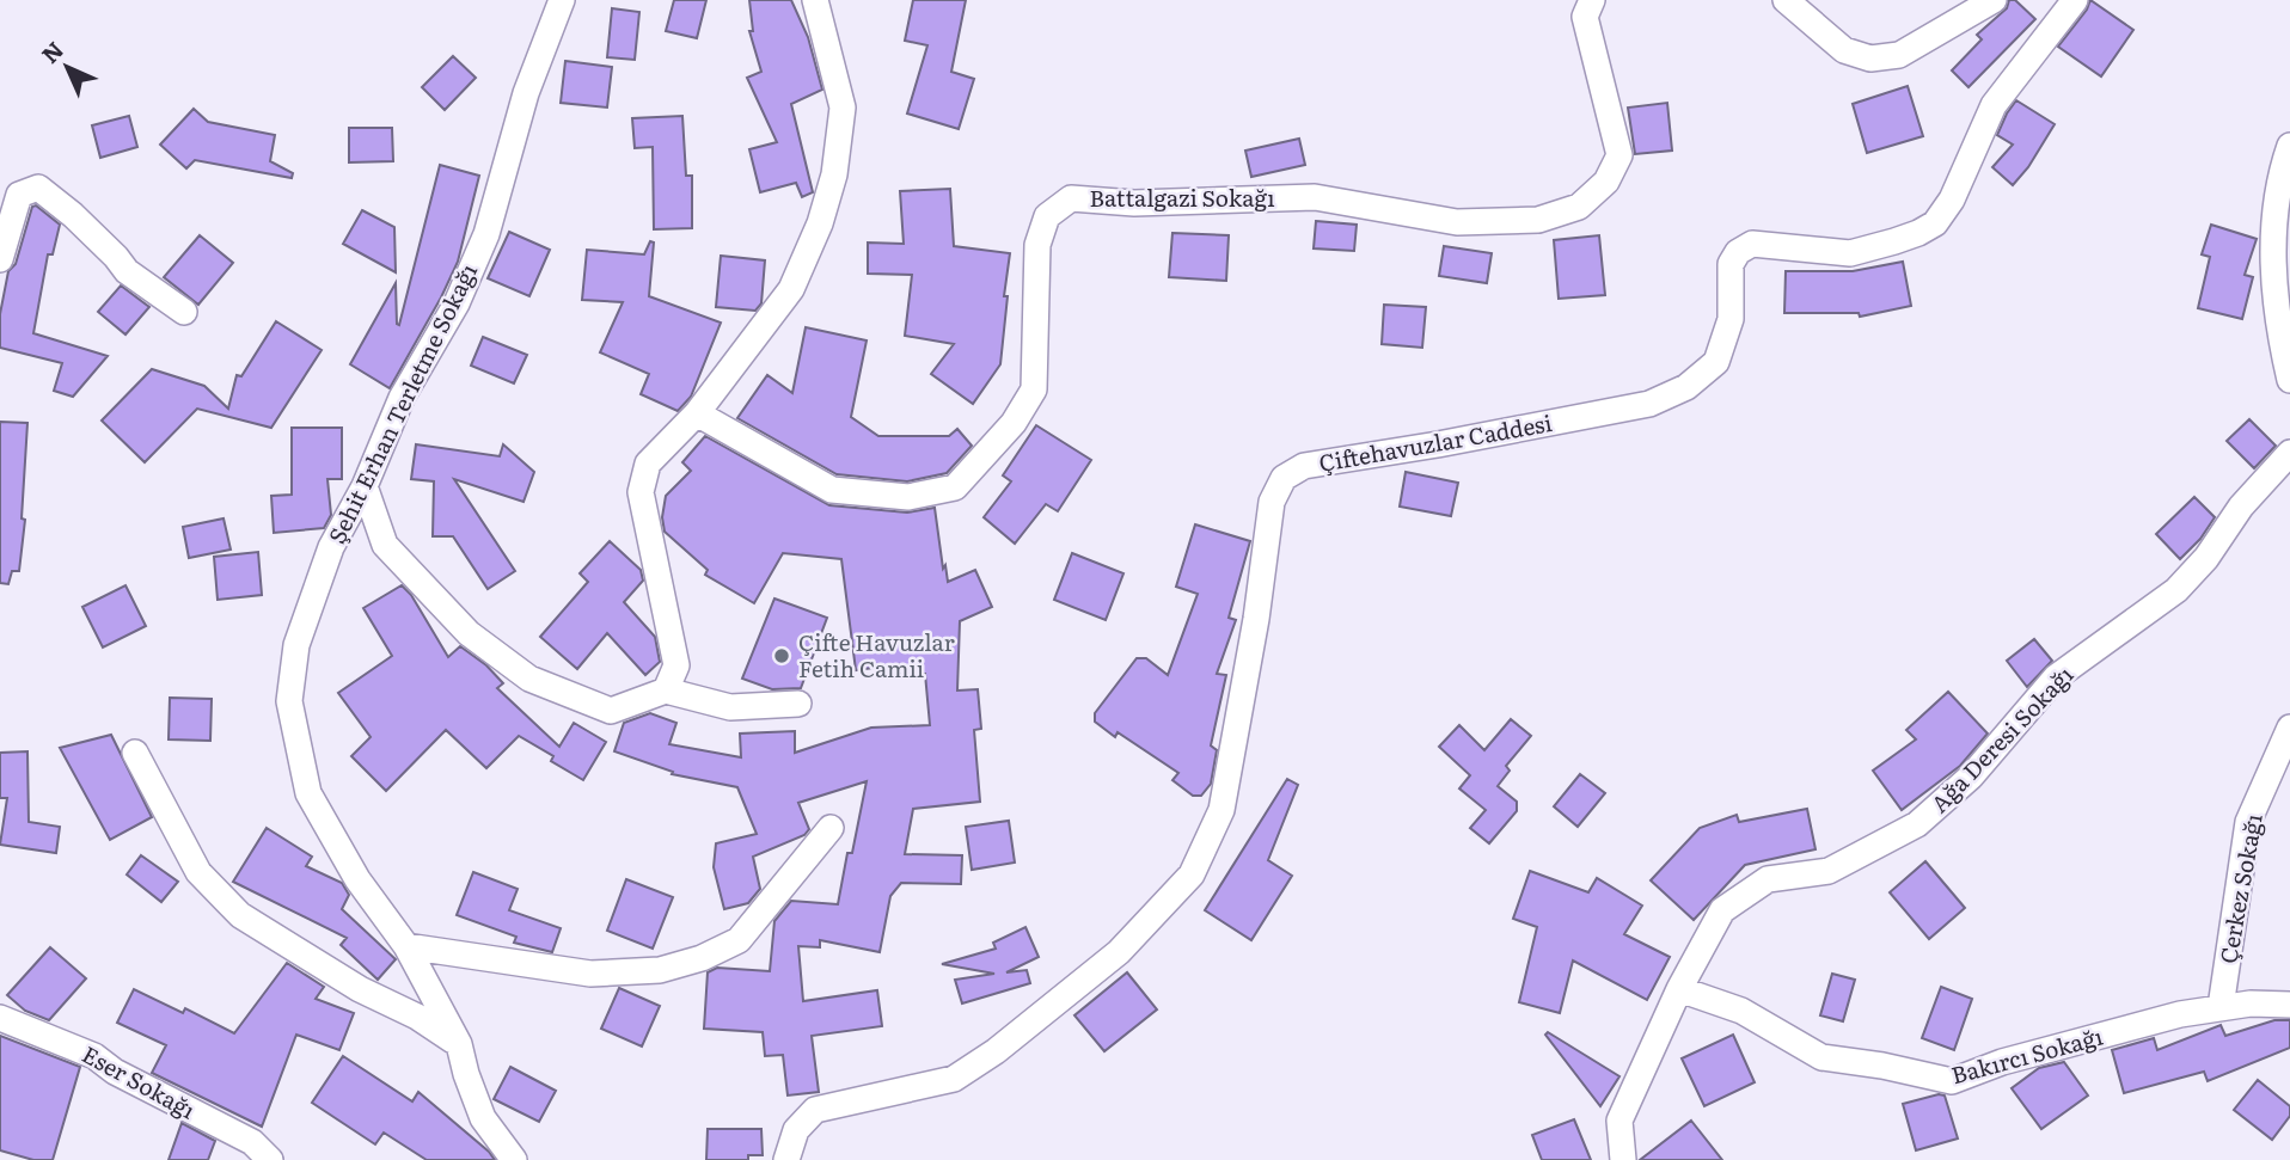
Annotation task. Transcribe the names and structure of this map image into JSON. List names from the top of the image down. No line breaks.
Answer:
{"streets":{"street":["Battalgazi Sokağı","Şehit Erhan Terletme Sokağı","Çiftehavuzlar Caddesi","Ağa Deresi Sokağı","Çerkez Sokağı","Bakırcı Sokağı","Eser Sokağı"]},"crossings":[["Ağa Deresi Sokağı","Bakırcı Sokağı"],["Çerkez Sokağı","Bakırcı Sokağı"]],"places":["Çifte Havuzlar Fetih Camii"],"north":"top left"}
